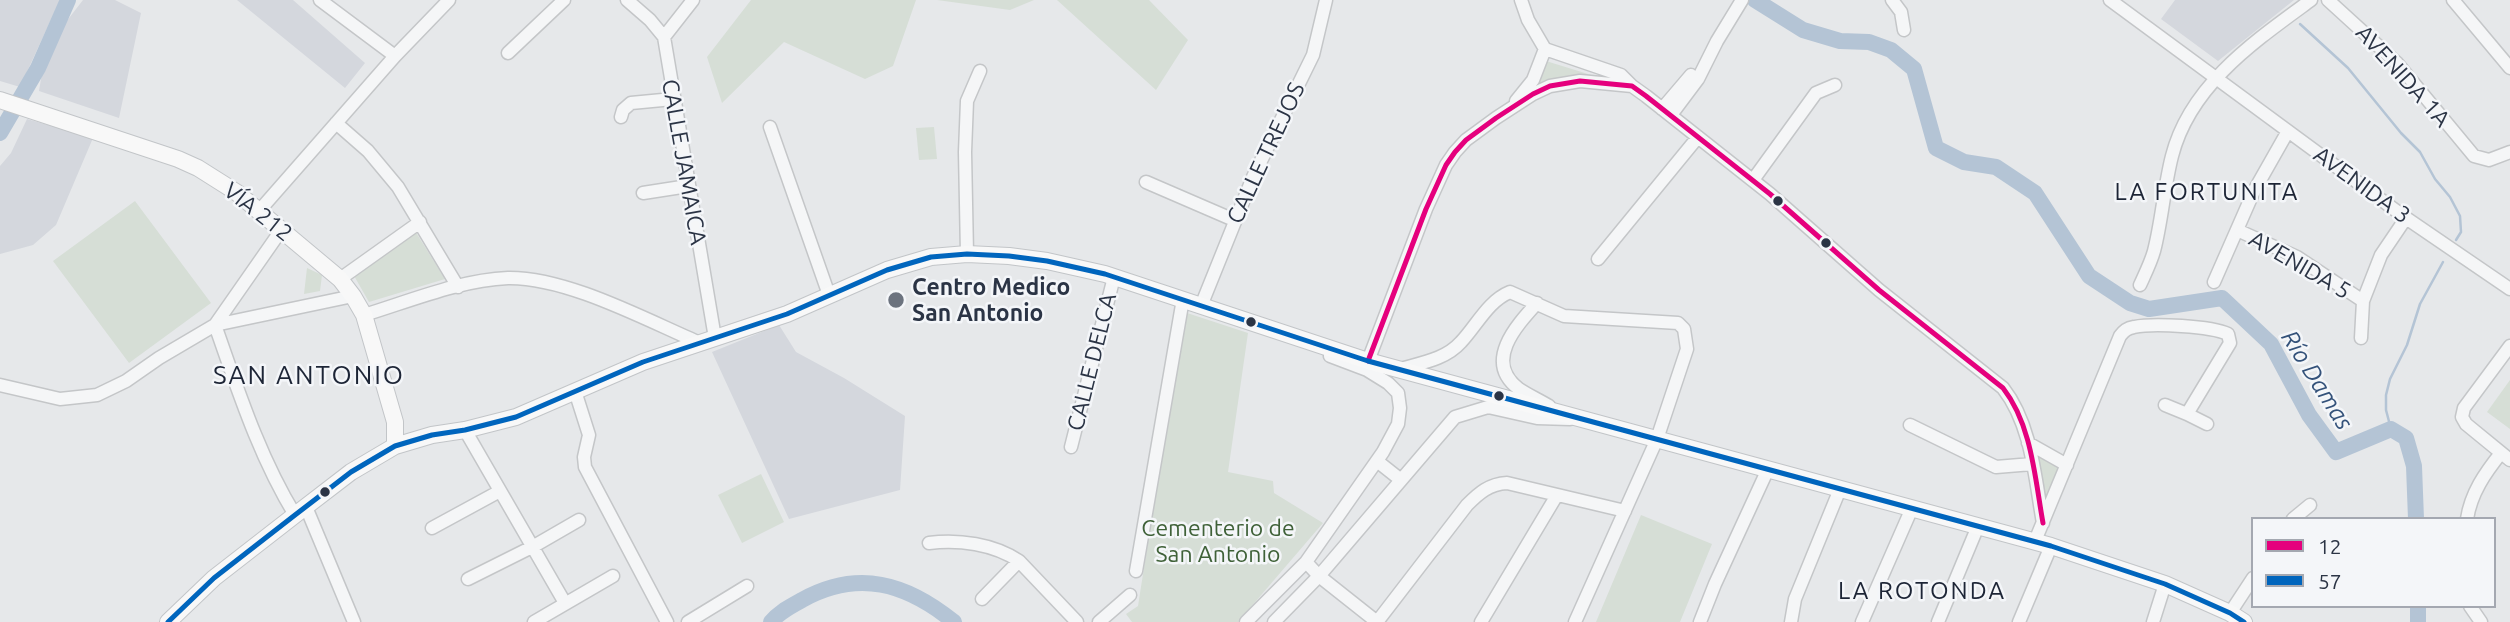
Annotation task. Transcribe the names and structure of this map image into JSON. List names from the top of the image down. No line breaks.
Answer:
{"streets":{"main road":["VÍA 212"],"street":["AVENIDA 1A","CALLE TREJOS","CALLE JAMAICA","AVENIDA 3","AVENIDA 5","CALLE DELCA"]},"districts":["LA FORTUNITA","SAN ANTONIO","LA ROTONDA"],"water":["Río Damas"],"parks":["Cementerio de San Antonio"],"places":["Centro Medico San Antonio"],"lines":["transit line 12","transit line 57"],"legend":["12","57"]}
